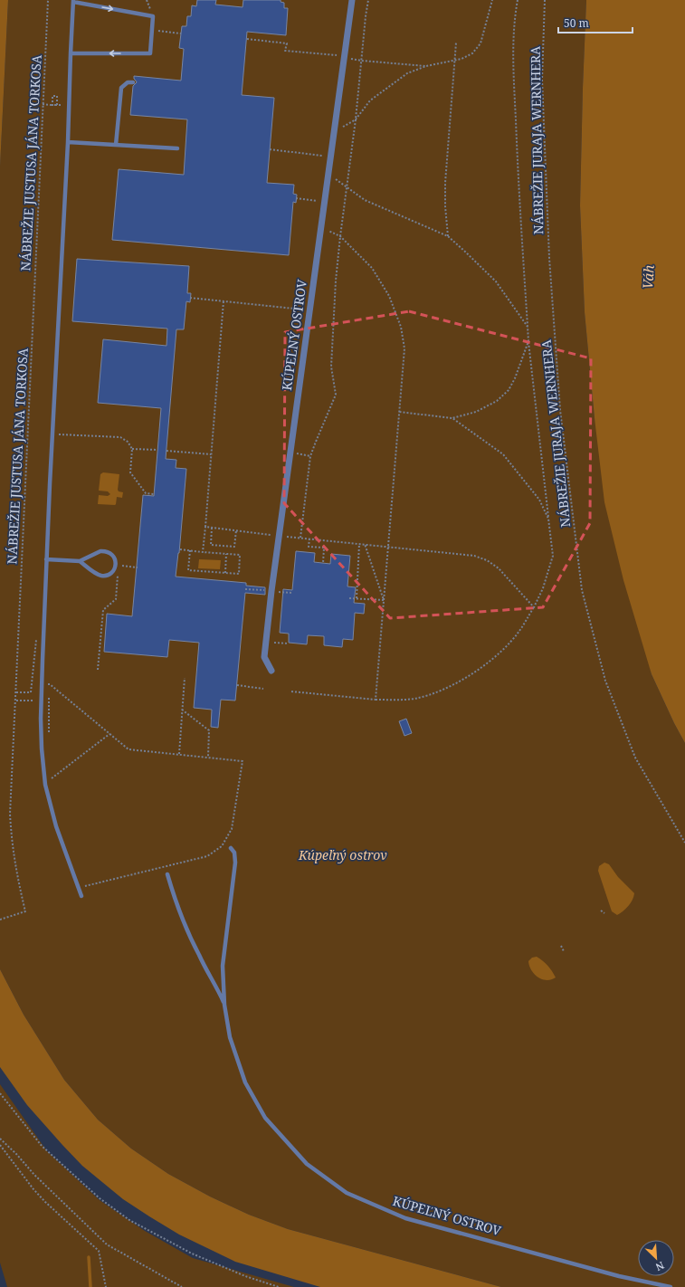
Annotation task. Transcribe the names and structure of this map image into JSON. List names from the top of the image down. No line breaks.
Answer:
{"streets":{"street":["KÚPEĽNÝ OSTROV"],"path":["NÁBREŽIE JURAJA WERNHERA","NÁBREŽIE JUSTUSA JÁNA TORKOSA"]},"water":["Váh"],"parks":["Kúpeľný ostrov"],"scale_bar":"50 m","north":"bottom right"}
